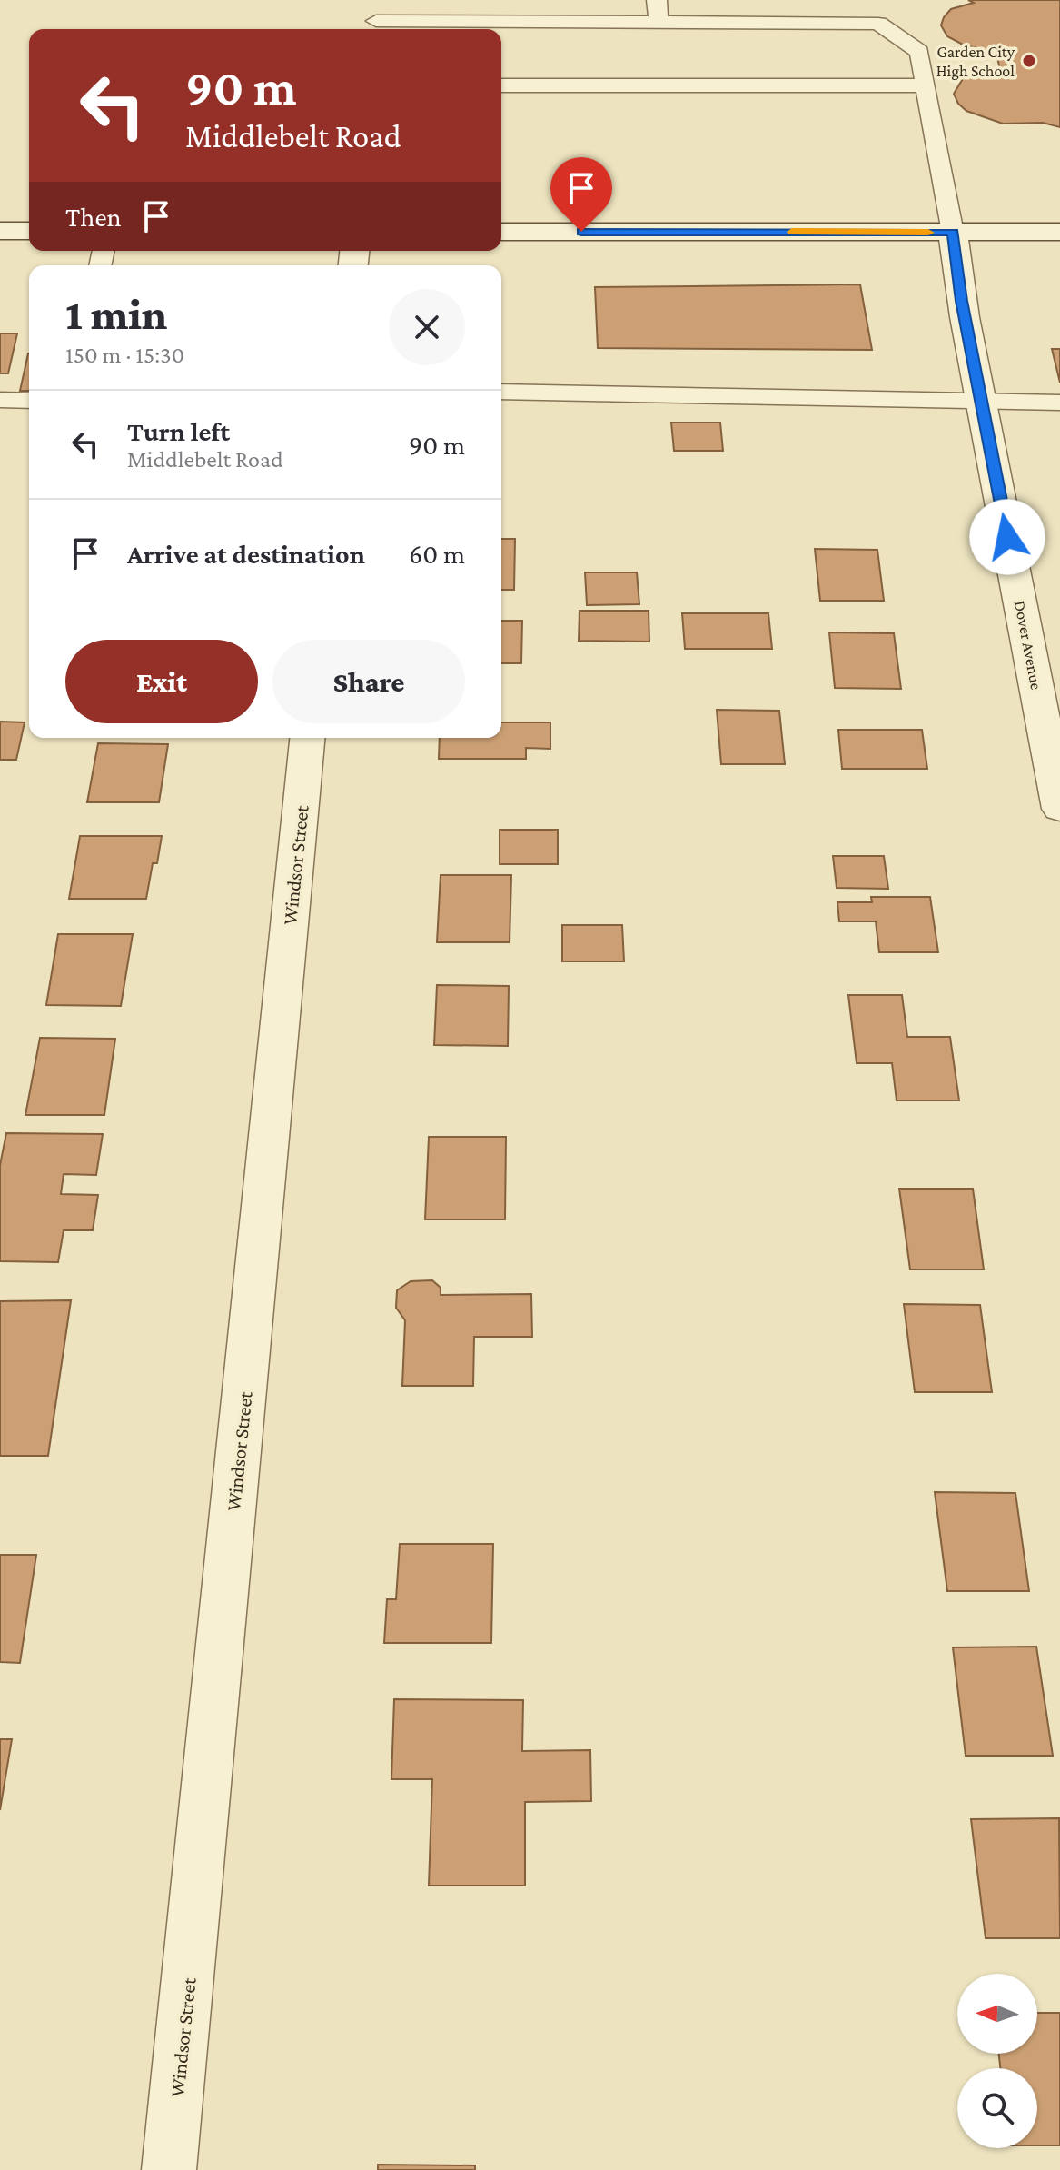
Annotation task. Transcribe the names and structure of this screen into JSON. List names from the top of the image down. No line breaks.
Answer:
{"streets":{"street":["Dover Avenue","Windsor Street"]},"places":["Garden City High School"],"north":"left","page":{"turn":["90 m","Middlebelt Road"],"then":"Then","heading":["1 min","150 m · 15:30"],"list":[{"name":"Turn left","note":"Middlebelt Road","value":"90 m"},{"name":"Arrive at destination","value":"60 m"}],"buttons":["Exit","Share"]}}
